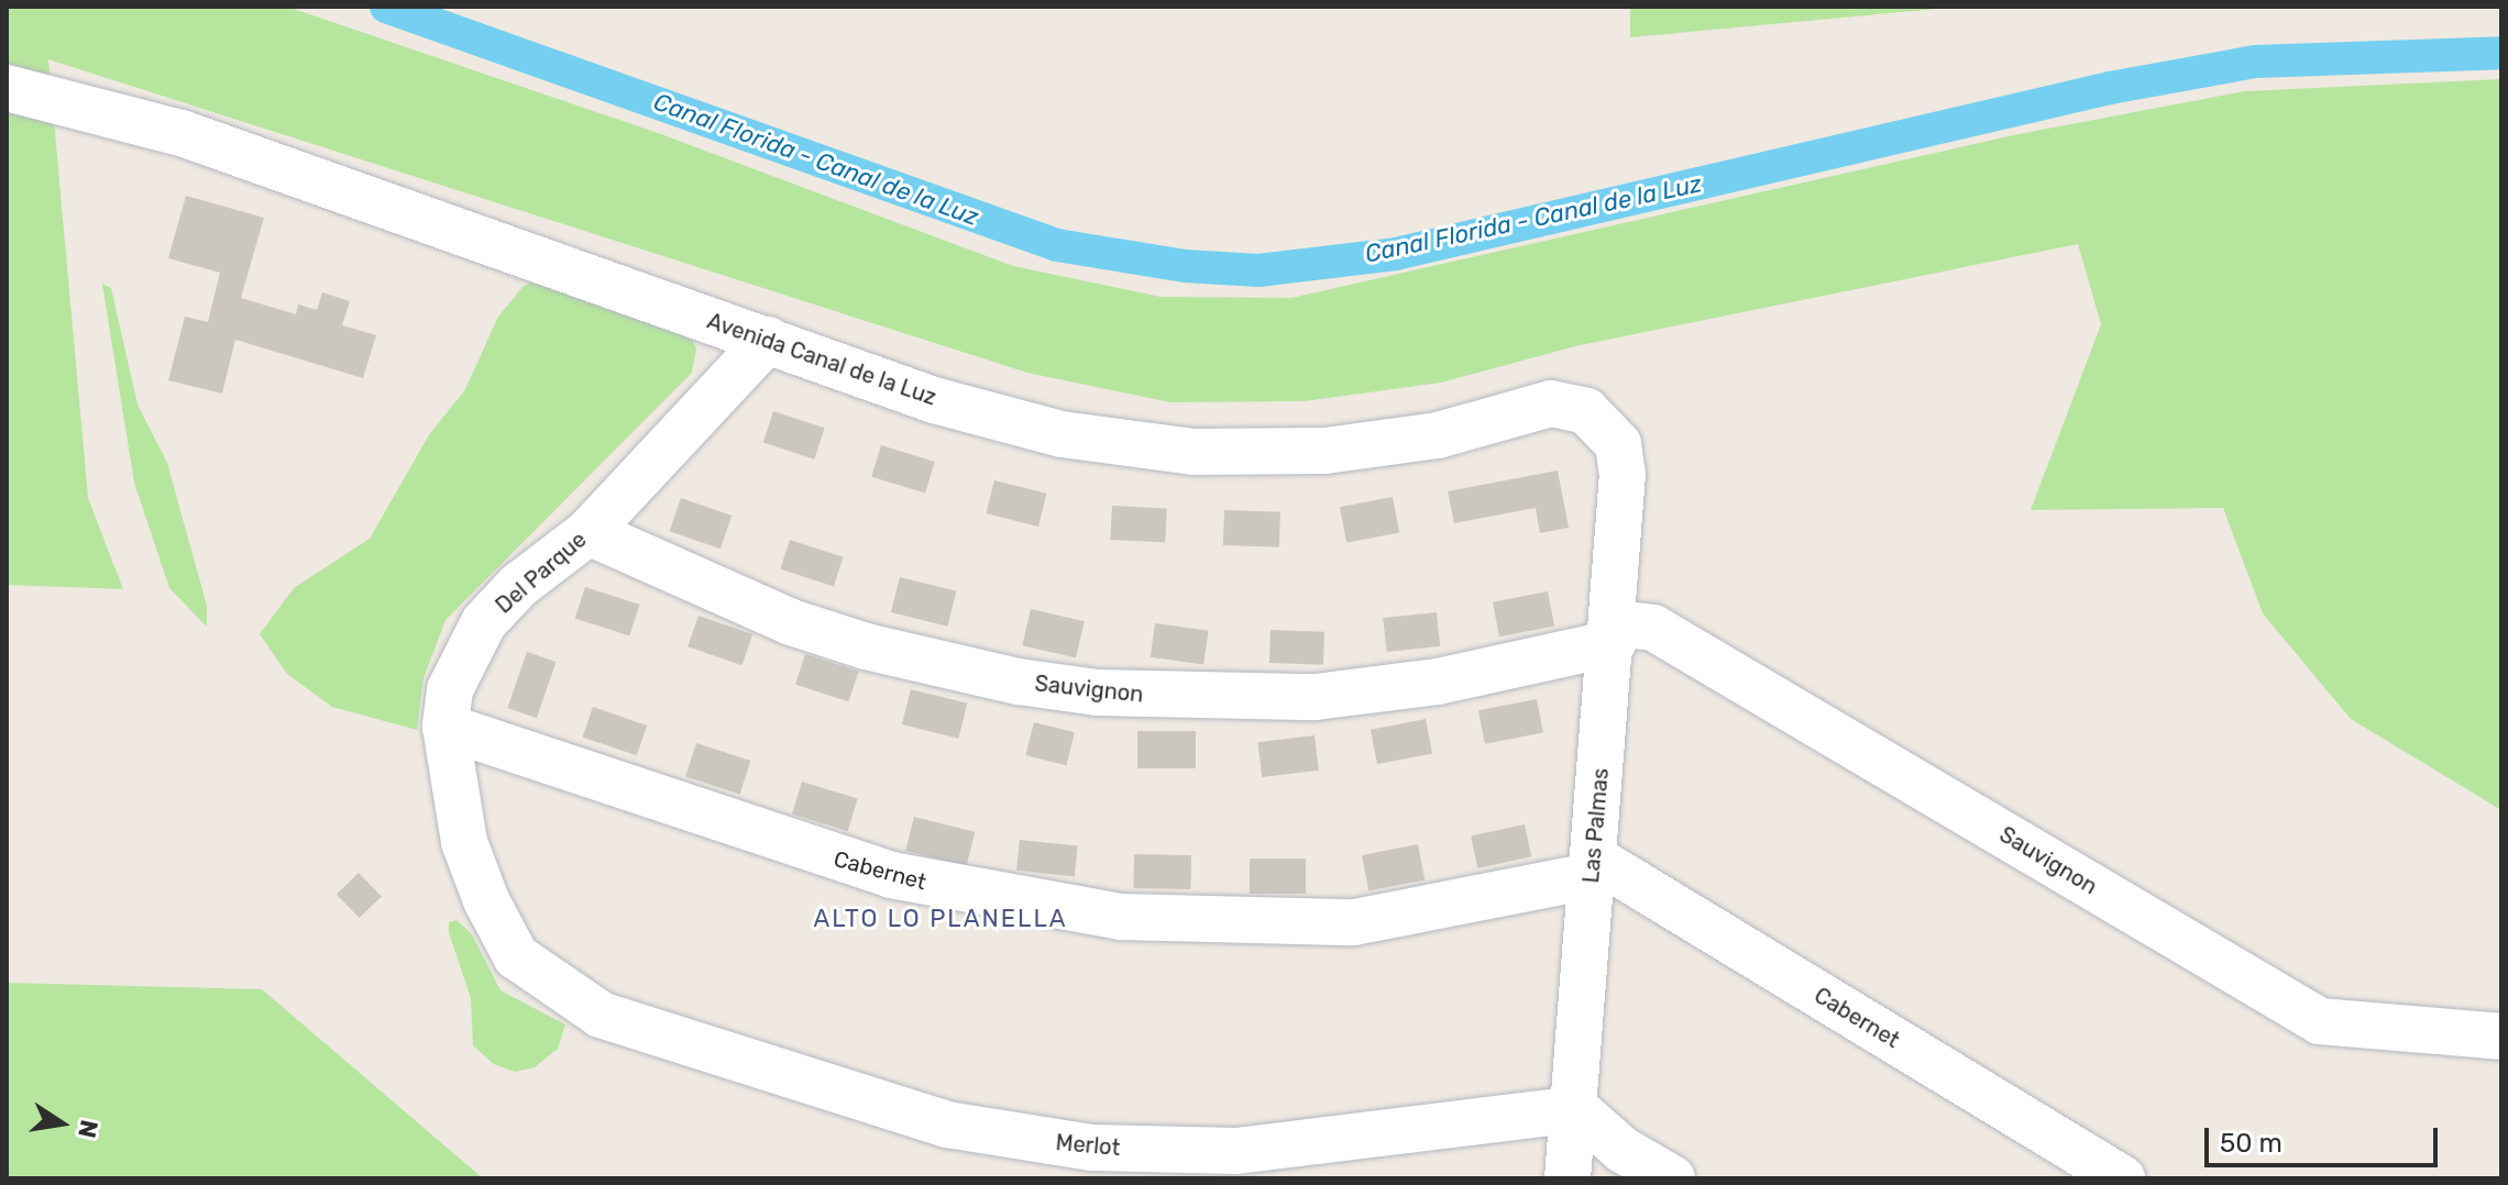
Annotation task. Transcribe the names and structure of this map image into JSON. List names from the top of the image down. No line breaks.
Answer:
{"streets":{"street":["Avenida Canal de la Luz","Del Parque","Sauvignon","Las Palmas","Cabernet","Merlot"]},"crossings":[["Avenida Canal de la Luz","Del Parque"],["Avenida Canal de la Luz","Las Palmas"],["Del Parque","Sauvignon"],["Del Parque","Cabernet"],["Del Parque","Merlot"],["Sauvignon","Las Palmas"],["Las Palmas","Cabernet"],["Las Palmas","Merlot"]],"districts":["ALTO LO PLANELLA"],"water":["Canal Florida - Canal de la Luz"],"scale_bar":"50 m","north":"right"}
